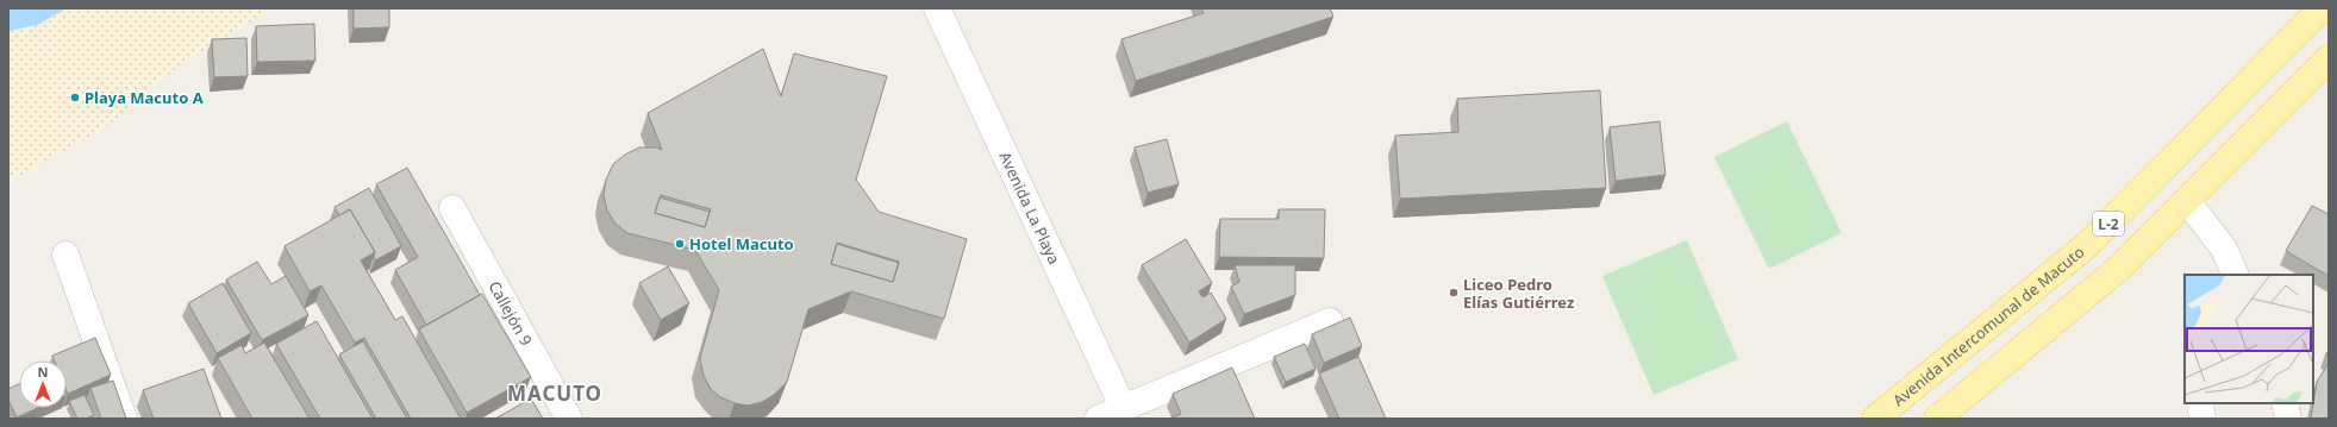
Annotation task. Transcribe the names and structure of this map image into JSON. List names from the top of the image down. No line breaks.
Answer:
{"streets":{"main road":["L-2","Avenida Intercomunal de Macuto"],"street":["Avenida La Playa","Callejón 9"]},"districts":["MACUTO"],"places":["Playa Macuto A","Hotel Macuto","Liceo Pedro Elías Gutiérrez"],"north":"top"}
